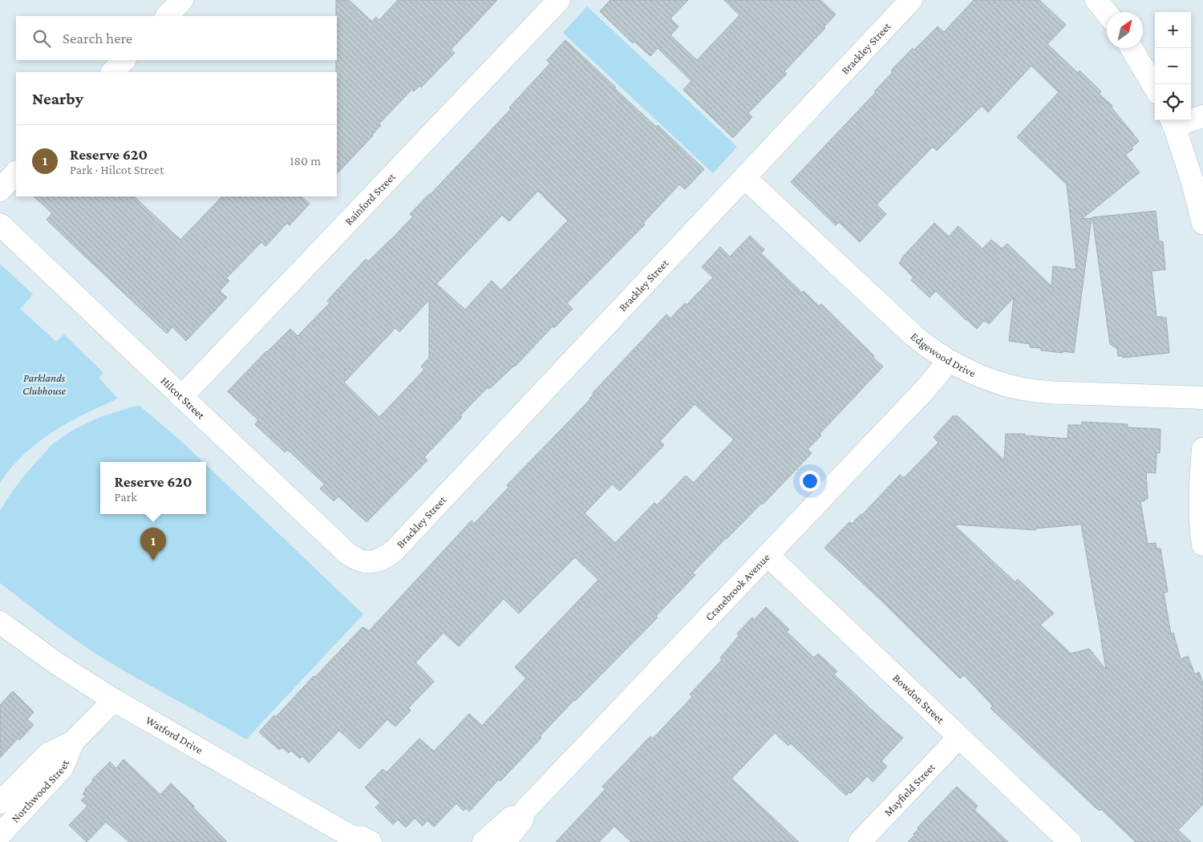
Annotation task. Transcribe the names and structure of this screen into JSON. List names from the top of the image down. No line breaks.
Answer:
{"streets":{"street":["Brackley Street","Rainford Street","Edgewood Drive","Hilcot Street","Cranebrook Avenue","Bowdon Street","Watford Drive","Northwood Street","Mayfield Street"]},"crossings":[["Brackley Street","Edgewood Drive"],["Brackley Street","Hilcot Street"],["Rainford Street","Hilcot Street"],["Edgewood Drive","Cranebrook Avenue"],["Cranebrook Avenue","Bowdon Street"],["Bowdon Street","Mayfield Street"],["Watford Drive","Northwood Street"]],"parks":["Parklands Clubhouse"],"north":"top right","page":{"map_buttons":["+","−"],"search":"Search here","heading":"Nearby","list":[{"mark":"1","name":"Reserve 620","note":"Park · Hilcot Street","value":"180 m"}],"popup":["Reserve 620","Park"],"pins":"1"}}
